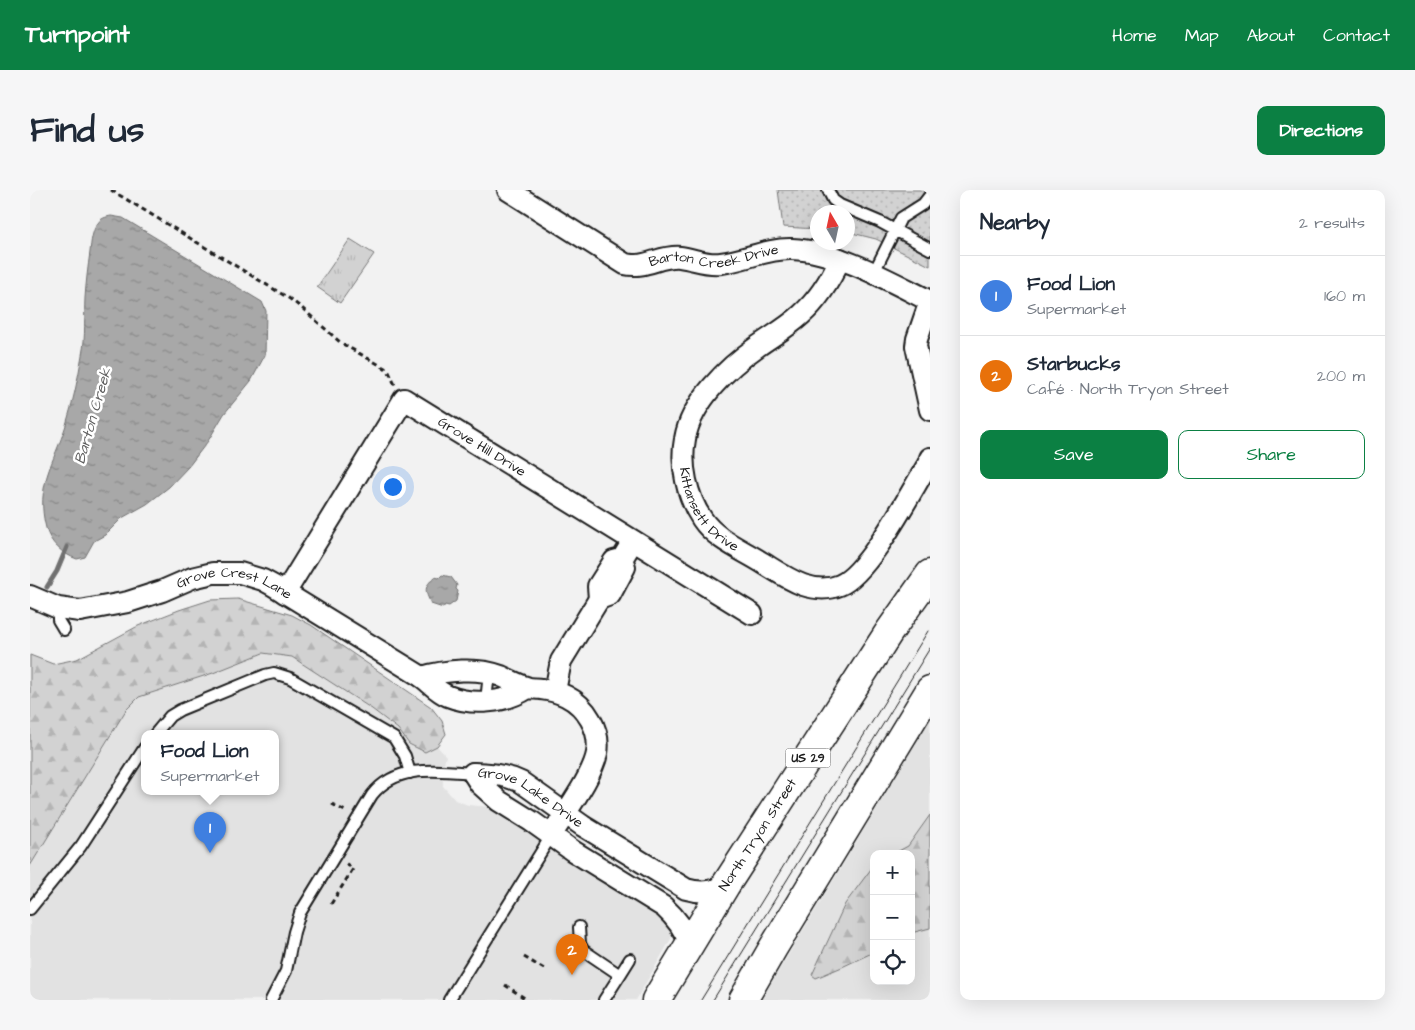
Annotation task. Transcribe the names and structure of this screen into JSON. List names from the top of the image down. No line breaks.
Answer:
{"streets":{"main road":["US 29","North Tryon Street"],"street":["Barton Creek Drive","Grove Hill Drive","Kittansett Drive","Grove Crest Lane","Grove Lake Drive"]},"crossings":[["Barton Creek Drive","Kittansett Drive"],["Grove Lake Drive","North Tryon Street"]],"water":["Barton Creek"],"north":"top","page":{"header":"Turnpoint","nav":["Home","Map","About","Contact"],"title":"Find us","buttons":["Directions",["Save","Share"]],"heading":["Nearby","2 results"],"list":[{"mark":"1","name":"Food Lion","note":"Supermarket","value":"160 m"},{"mark":"2","name":"Starbucks","note":"Café · North Tryon Street","value":"200 m"}],"popup":["Food Lion","Supermarket"],"pins":["1","2"],"map_buttons":["+","−"]}}
